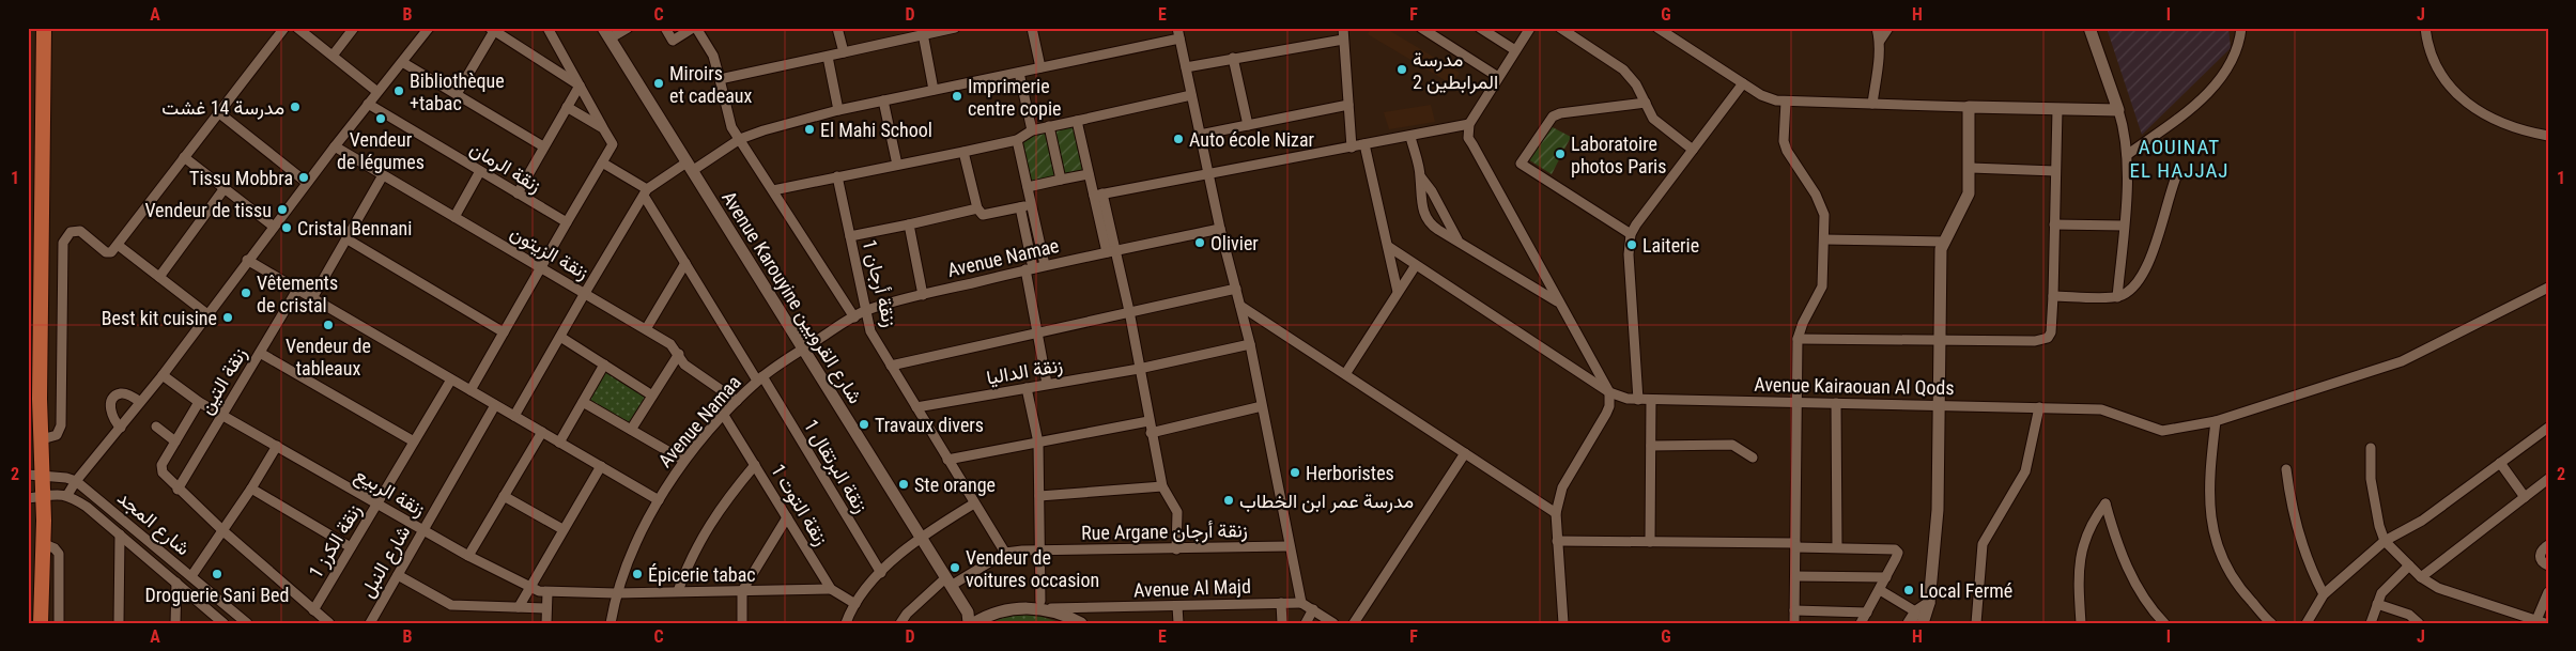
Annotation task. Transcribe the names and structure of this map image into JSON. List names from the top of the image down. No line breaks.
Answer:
{"streets":{"street":["زنقة الرمان","زنقة الزيتون","Avenue Namae","زنقة أرجان 1","Avenue Karouyine شارع القرويين","زنقة الداليا","زنقة التين","Avenue Kairaouan Al Qods","Avenue Namaa","زنقة البرتقال 1","زنقة الربيع","زنقة التوت 1","شارع المجد","Rue Argane زنقة أرجان","زنقة الكرز 1","شارع النبل","Avenue Al Majd"]},"crossings":[["زنقة الزيتون","Avenue Namaa"],["Avenue Namae","زنقة أرجان 1"],["Avenue Namae","Avenue Karouyine شارع القرويين"],["Avenue Namae","Avenue Namaa"],["زنقة أرجان 1","زنقة الداليا"],["Avenue Karouyine شارع القرويين","Avenue Namaa"],["زنقة التين","زنقة الربيع"],["Avenue Namaa","زنقة البرتقال 1"],["Avenue Namaa","زنقة الربيع"],["Avenue Namaa","زنقة التوت 1"],["زنقة الربيع","زنقة التوت 1"],["زنقة الربيع","زنقة الكرز 1"],["زنقة الربيع","شارع النبل"]],"districts":["AOUINAT EL HAJJAJ"],"places":["مدرسة المرابطين 2","Miroirs et cadeaux","Bibliothèque +tabac","Imprimerie centre copie","مدرسة 14 غشت","Vendeur de légumes","El Mahi School","Auto école Nizar","Laboratoire photos Paris","Tissu Mobbra","Vendeur de tissu","Cristal Bennani","Olivier","Laiterie","Vêtements de cristal","Best kit cuisine","Vendeur de tableaux","Travaux divers","Herboristes","Ste orange","مدرسة عمر ابن الخطاب","Vendeur de voitures occasion","Droguerie Sani Bed","Épicerie tabac","Local Fermé"],"grid":{"columns":["A","B","C","D","E","F","G","H","I","J"],"rows":["1","2"]}}
